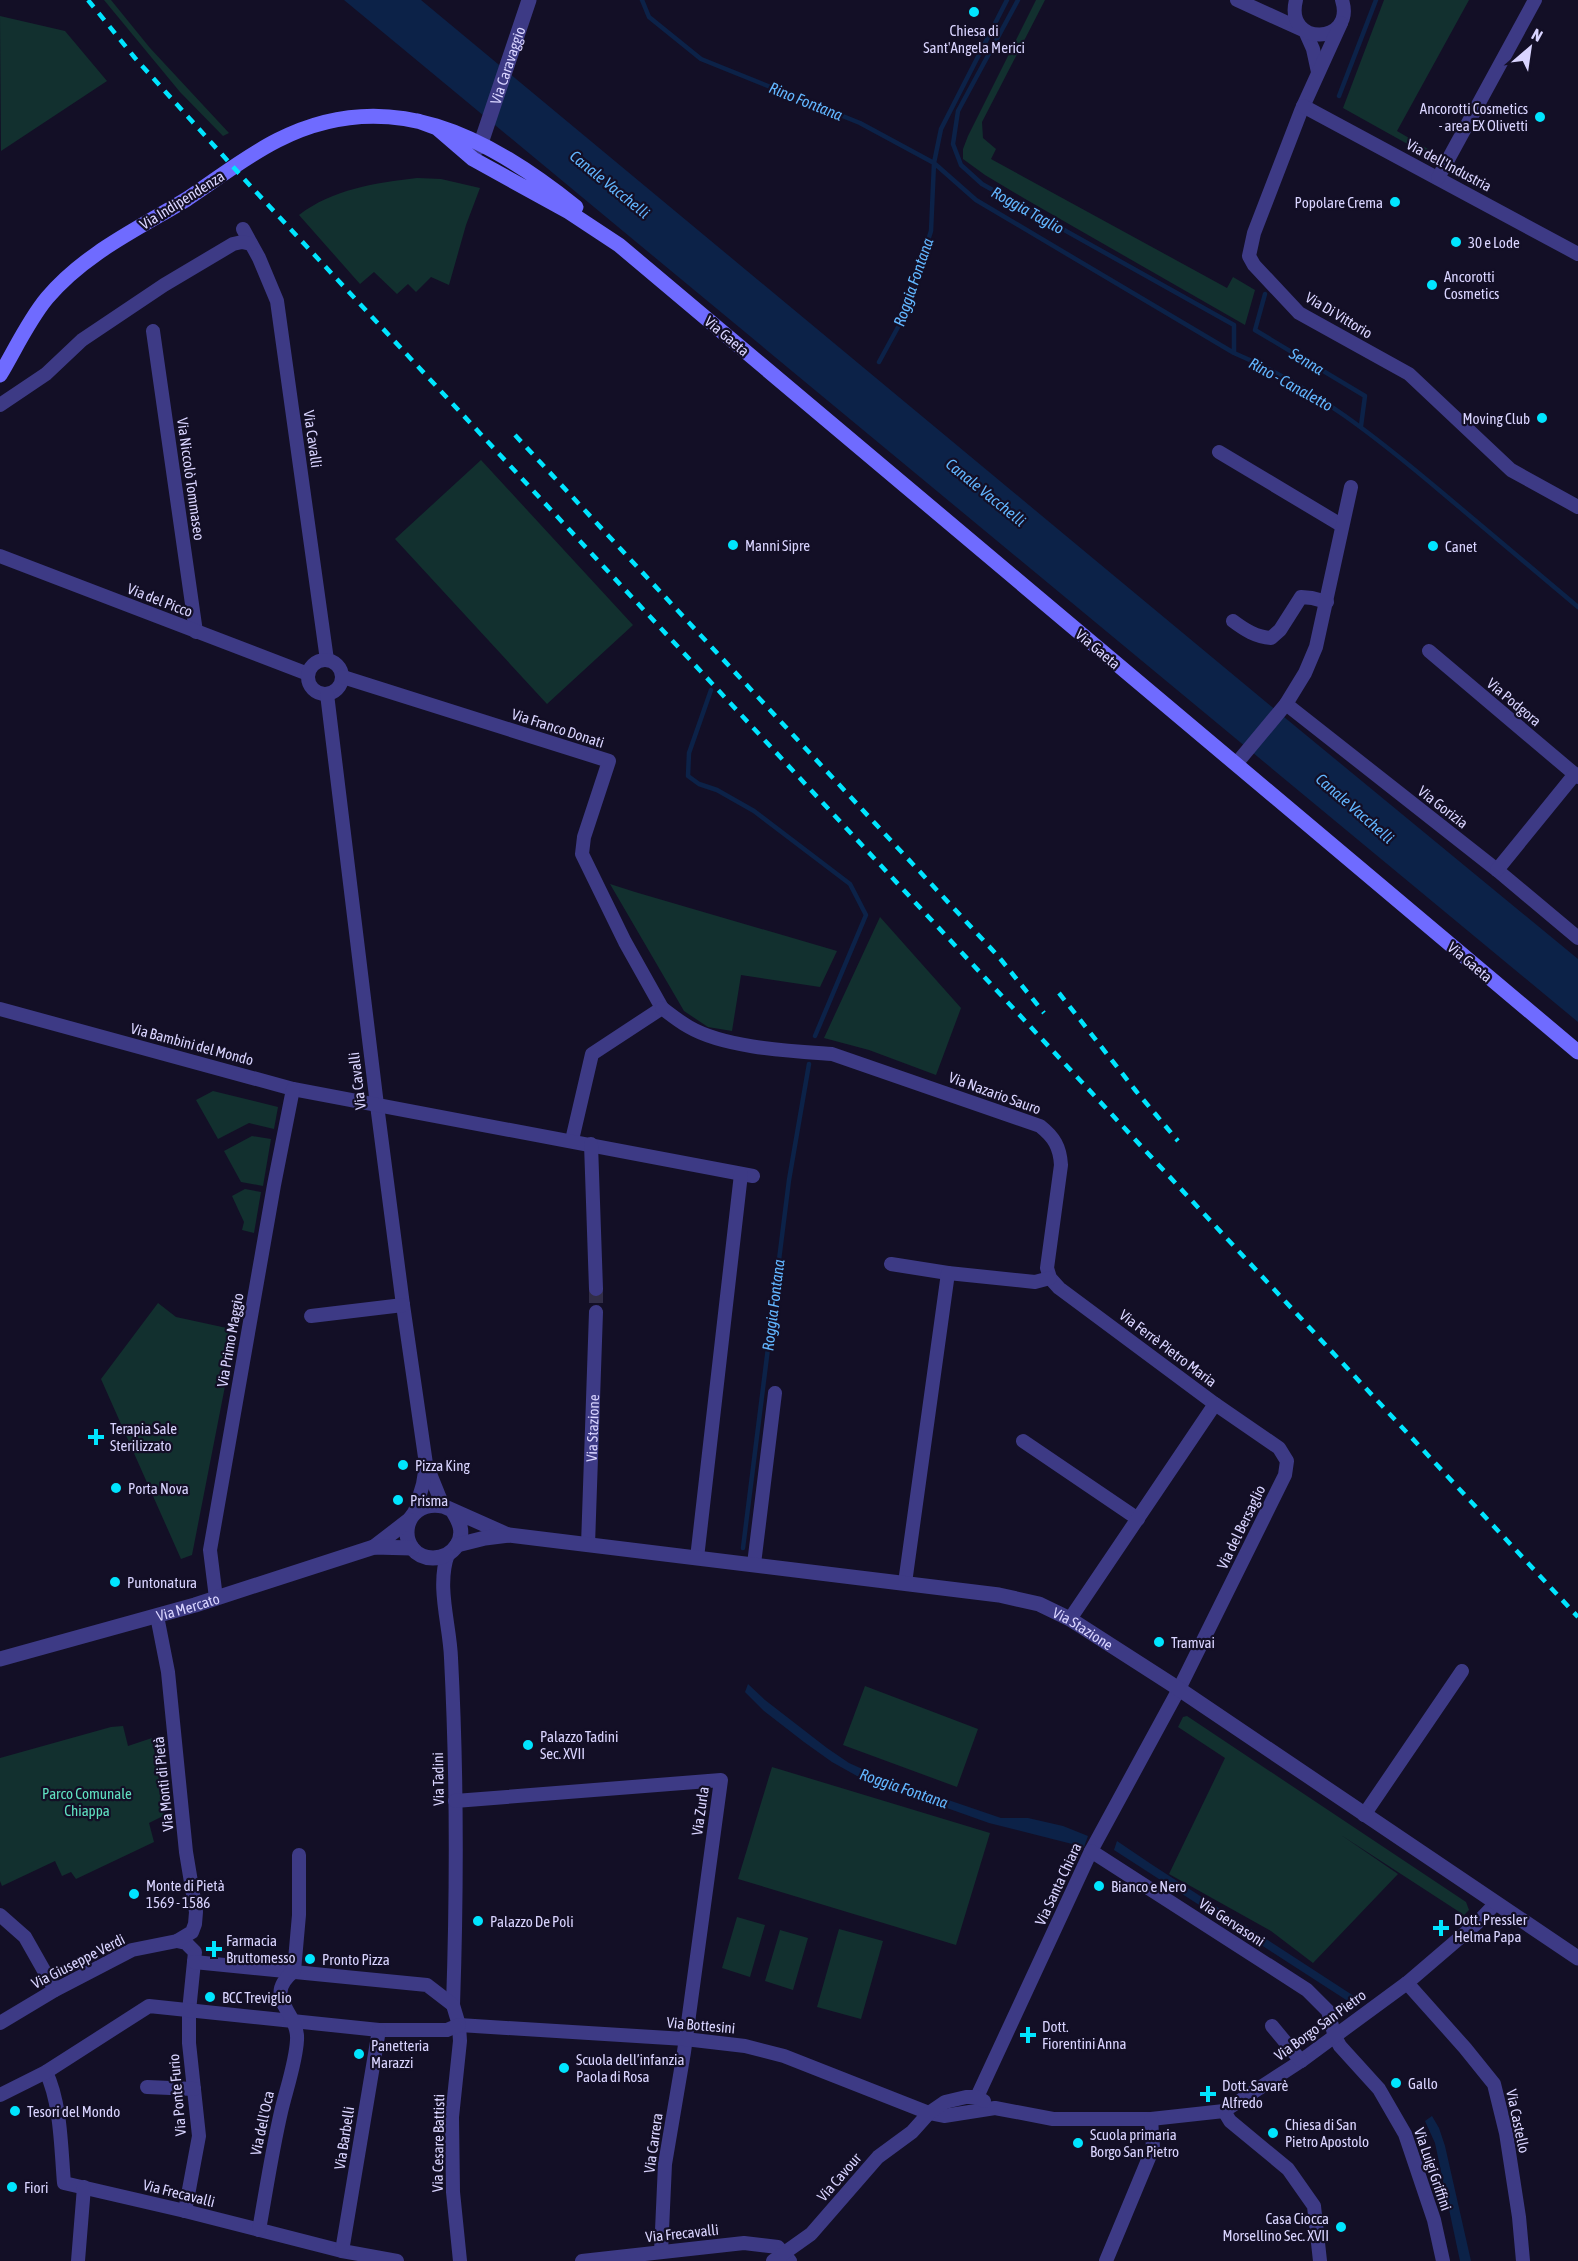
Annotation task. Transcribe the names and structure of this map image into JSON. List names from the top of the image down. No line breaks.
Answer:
{"streets":{"main road":["Via Indipendenza","Via Gaeta"],"street":["Via Caravaggio","Via dell'Industria","Via Di Vittorio","Via Cavalli","Via Niccolò Tommaseo","Via del Picco","Via Podgora","Via Franco Donati","Via Gorizia","Via Bambini del Mondo","Via Nazario Sauro","Via Primo Maggio","Via Ferrè Pietro Maria","Via Stazione","Via del Bersaglio","Via Mercato","Via Tadini","Via Monti di Pietà","Via Zurla","Via Santa Chiara","Via Gervasoni","Via Giuseppe Verdi","Via Bottesini","Via Borgo San Pietro","Via Ponte Furio","Via Castello","Via dell'Oca","Via Barbelli","Via Cesare Battisti","Via Carrera","Via Luigi Griffini","Via Cavour","Via Frecavalli"]},"crossings":[["Via Caravaggio","Via Indipendenza"],["Via Caravaggio","Via Gaeta"],["Via dell'Industria","Via Di Vittorio"],["Via Indipendenza","Via Gaeta"],["Via Cavalli","Via del Picco"],["Via Cavalli","Via Franco Donati"],["Via Cavalli","Via Bambini del Mondo"],["Via Cavalli","Via Stazione"],["Via Cavalli","Via Mercato"],["Via Cavalli","Via Tadini"],["Via Niccolò Tommaseo","Via del Picco"],["Via del Picco","Via Franco Donati"],["Via Franco Donati","Via Nazario Sauro"],["Via Bambini del Mondo","Via Primo Maggio"],["Via Nazario Sauro","Via Ferrè Pietro Maria"],["Via Primo Maggio","Via Mercato"],["Via Ferrè Pietro Maria","Via Stazione"],["Via Ferrè Pietro Maria","Via del Bersaglio"],["Via Stazione","Via del Bersaglio"],["Via Stazione","Via Mercato"],["Via Stazione","Via Tadini"],["Via Stazione","Via Santa Chiara"],["Via Stazione","Via Borgo San Pietro"],["Via del Bersaglio","Via Santa Chiara"],["Via Mercato","Via Tadini"],["Via Mercato","Via Monti di Pietà"],["Via Tadini","Via Zurla"],["Via Tadini","Via Bottesini"],["Via Tadini","Via Cesare Battisti"],["Via Monti di Pietà","Via Giuseppe Verdi"],["Via Zurla","Via Bottesini"],["Via Zurla","Via Carrera"],["Via Santa Chiara","Via Gervasoni"],["Via Santa Chiara","Via Borgo San Pietro"],["Via Gervasoni","Via Borgo San Pietro"],["Via Gervasoni","Via Luigi Griffini"],["Via Bottesini","Via Borgo San Pietro"],["Via Bottesini","Via Ponte Furio"],["Via Bottesini","Via dell'Oca"],["Via Bottesini","Via Barbelli"],["Via Bottesini","Via Cesare Battisti"],["Via Bottesini","Via Carrera"],["Via Bottesini","Via Cavour"],["Via Bottesini","Via Frecavalli"],["Via Borgo San Pietro","Via Castello"],["Via Borgo San Pietro","Via Luigi Griffini"],["Via Borgo San Pietro","Via Cavour"],["Via Ponte Furio","Via Frecavalli"],["Via dell'Oca","Via Frecavalli"],["Via Barbelli","Via Frecavalli"],["Via Carrera","Via Frecavalli"],["Via Cavour","Via Frecavalli"]],"water":["Rino Fontana","Canale Vacchelli","Roggia Taglio","Roggia Fontana","Senna","Rino - Canaletto"],"parks":["Parco Comunale Chiappa"],"places":{"other":["Chiesa di Sant'Angela Merici","Ancorotti Cosmetics - area EX Olivetti","Popolare Crema","30 e Lode","Ancorotti Cosmetics","Moving Club","Manni Sipre","Canet","Pizza King","Porta Nova","Prisma","Puntonatura","Tramvai","Palazzo Tadini Sec. XVII","Bianco e Nero","Monte di Pietà 1569 - 1586","Palazzo De Poli","Pronto Pizza","BCC Treviglio","Panetteria Marazzi","Scuola dell’infanzia Paola di Rosa","Gallo","Tesori del Mondo","Chiesa di San Pietro Apostolo","Scuola primaria Borgo San Pietro","Fiori","Casa Ciocca Morsellino Sec. XVII"],"health":["Terapia Sale Sterilizzato","Dott. Pressler Helma Papa","Farmacia Bruttomesso","Dott. Fiorentini Anna","Dott. Savarè Alfredo"]},"north":"top right"}
